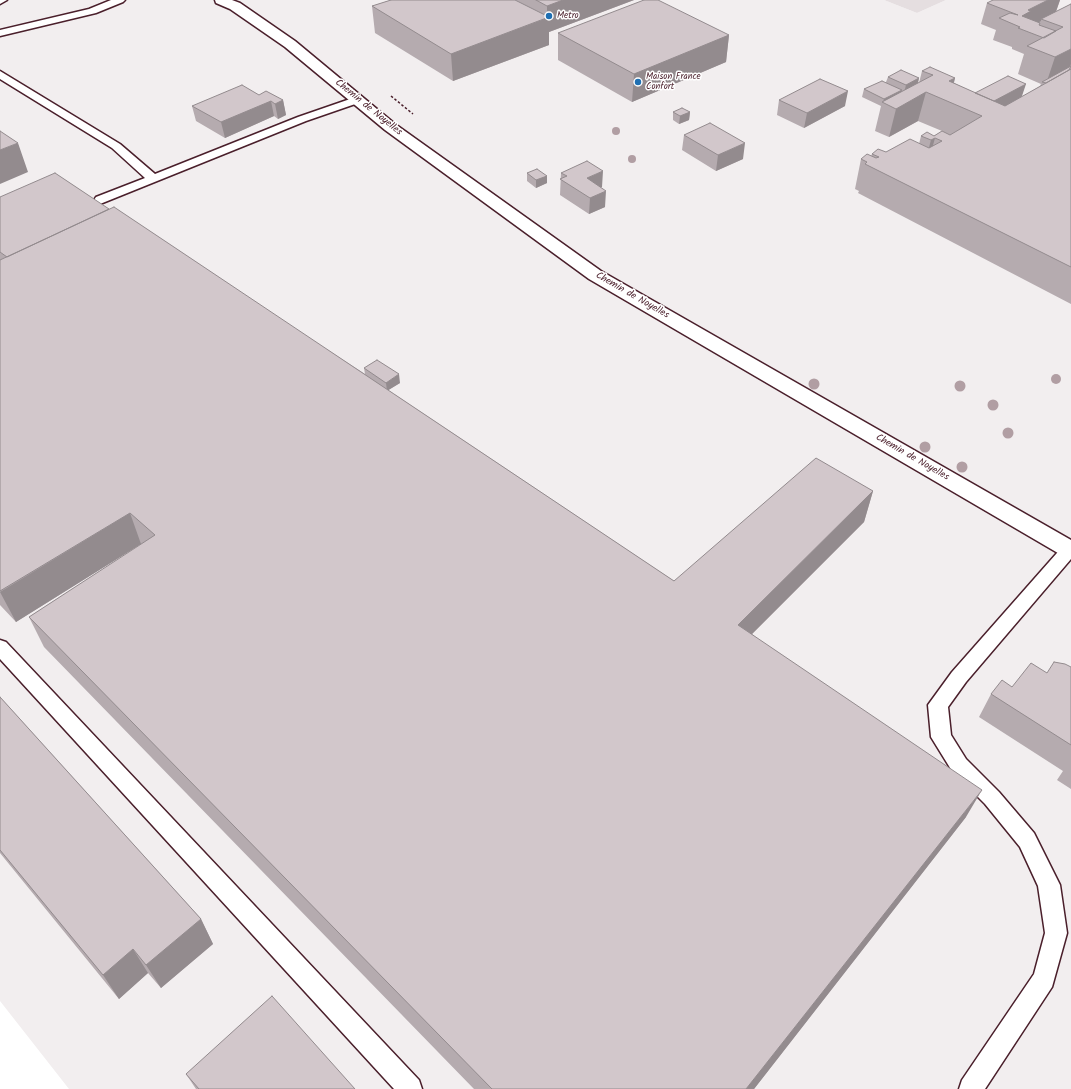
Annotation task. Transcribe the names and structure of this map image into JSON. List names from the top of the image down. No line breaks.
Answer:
{"streets":{"street":["Chemin de Noyelles"]},"places":["Metro","Maison France Confort"]}
